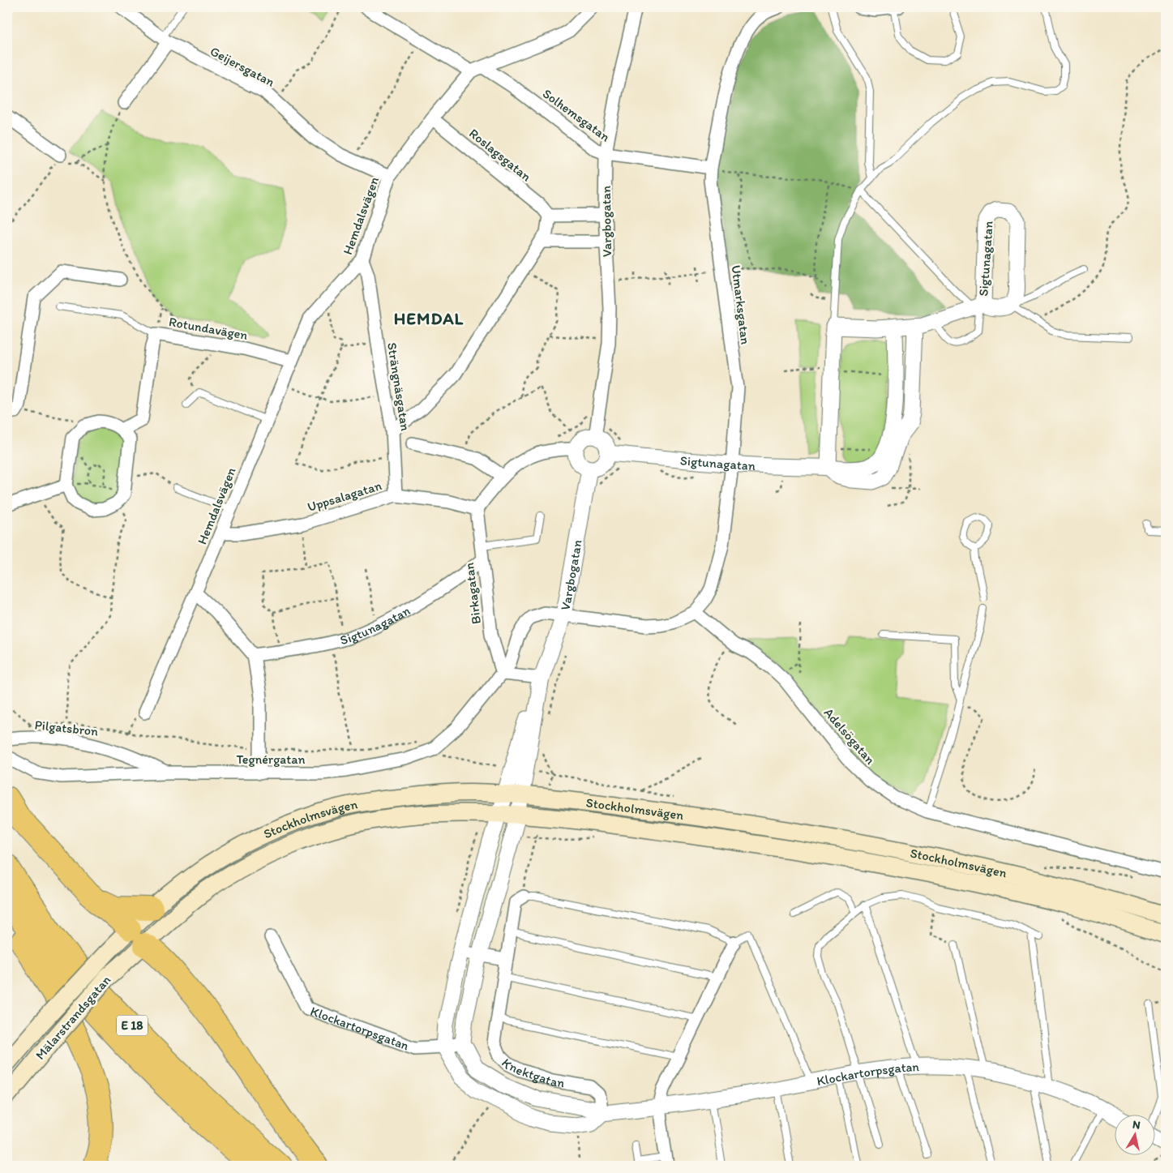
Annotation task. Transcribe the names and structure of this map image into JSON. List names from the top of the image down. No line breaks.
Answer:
{"streets":{"highway":["E 18"],"main road":["Stockholmsvägen","Mälarstrandsgatan"],"street":["Geijersgatan","Solhemsgatan","Roslagsgatan","Hemdalsvägen","Vargbogatan","Sigtunagatan","Utmarksgatan","Rotundavägen","Strängnäsgatan","Uppsalagatan","Birkagatan","Pilgatsbron","Adelsögatan","Tegnérgatan","Klockartorpsgatan","Knektgatan"]},"crossings":[["Geijersgatan","Hemdalsvägen"],["Solhemsgatan","Hemdalsvägen"],["Solhemsgatan","Vargbogatan"],["Solhemsgatan","Utmarksgatan"],["Roslagsgatan","Hemdalsvägen"],["Hemdalsvägen","Rotundavägen"],["Hemdalsvägen","Strängnäsgatan"],["Hemdalsvägen","Uppsalagatan"],["Vargbogatan","Tegnérgatan"],["Vargbogatan","Stockholmsvägen"],["Sigtunagatan","Utmarksgatan"],["Sigtunagatan","Birkagatan"],["Utmarksgatan","Adelsögatan"],["Strängnäsgatan","Uppsalagatan"],["Uppsalagatan","Birkagatan"],["Birkagatan","Tegnérgatan"],["Pilgatsbron","Tegnérgatan"],["Stockholmsvägen","Mälarstrandsgatan"],["Klockartorpsgatan","Knektgatan"]],"districts":["HEMDAL"],"north":"top"}
